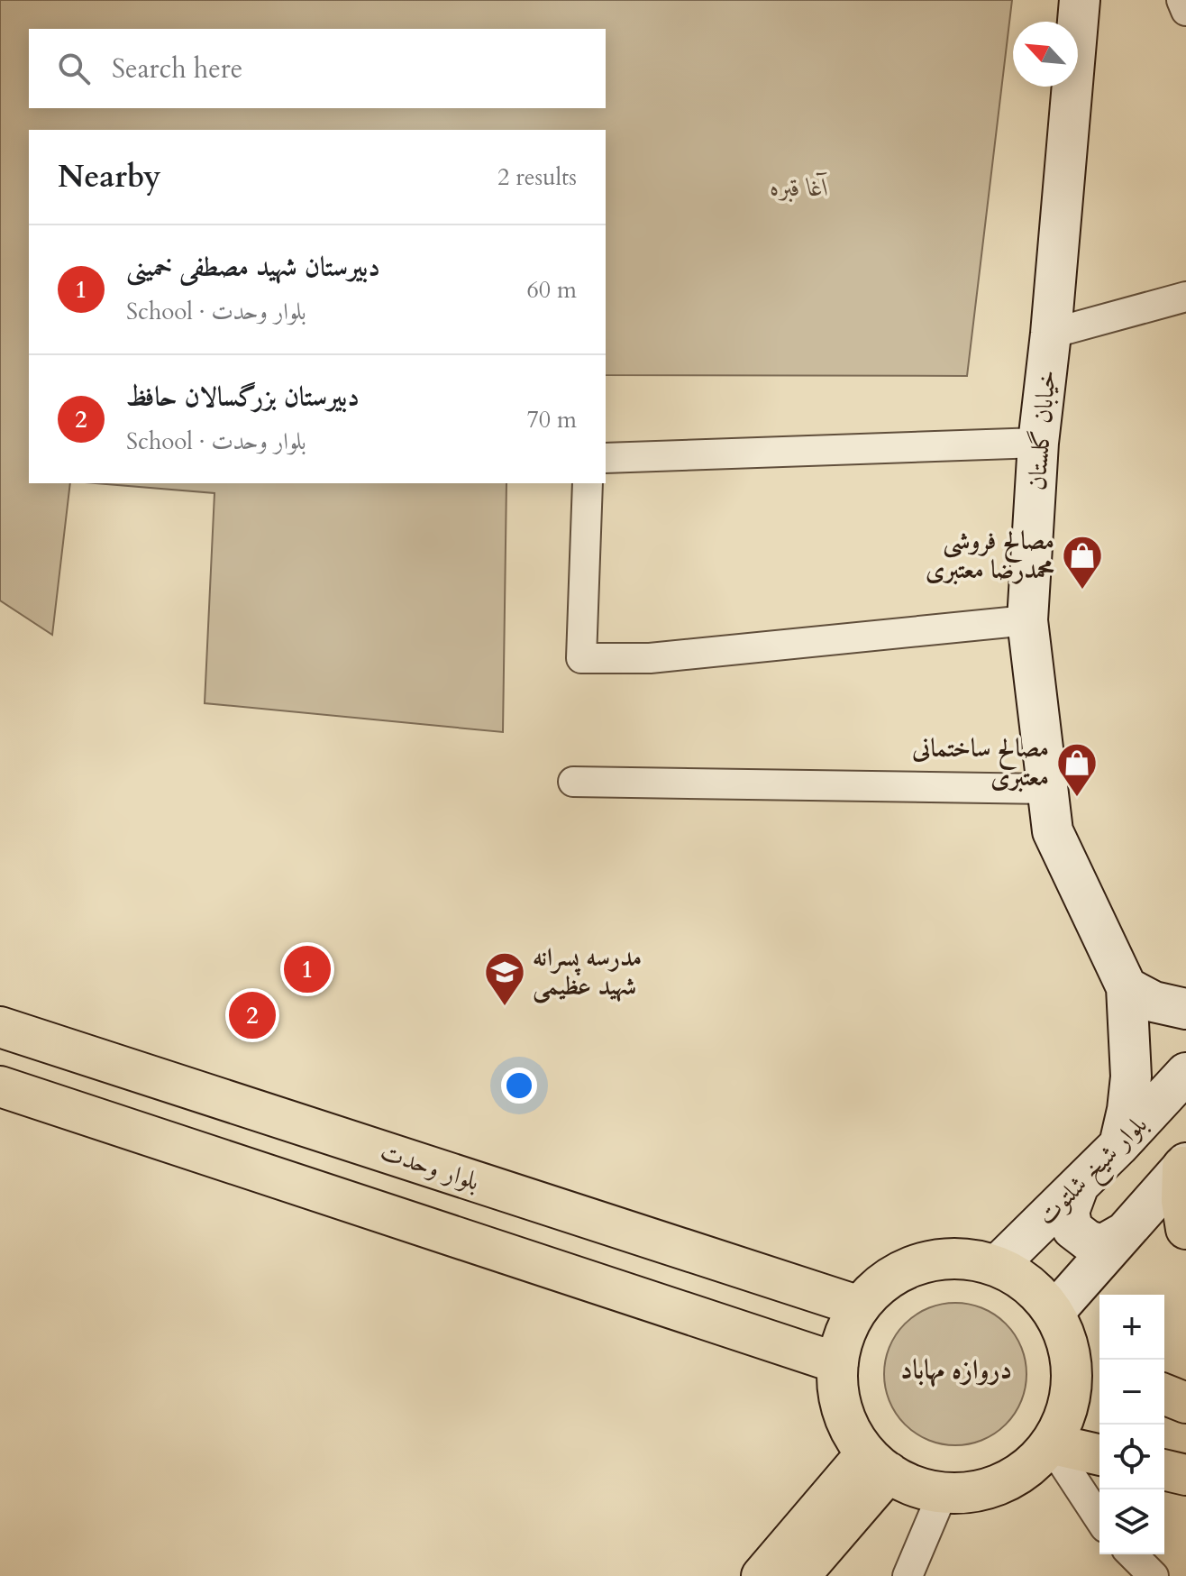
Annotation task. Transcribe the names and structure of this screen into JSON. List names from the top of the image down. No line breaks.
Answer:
{"streets":{"main road":["خیابان گلستان","بلوار وحدت","بلوار شیخ شلتوت"]},"crossings":[["خیابان گلستان","بلوار شیخ شلتوت"],["بلوار وحدت","بلوار شیخ شلتوت"]],"districts":["دروازه مهاباد"],"parks":["آغا قبره"],"places":{"shop":["مصالح فروشی محمدرضا معتبری","مصالح ساختمانی معتبری"],"school or university":["مدرسه پسرانه شهید عظیمی"]},"north":"top left","page":{"search":"Search here","heading":["Nearby","2 results"],"list":[{"mark":"1","name":"دبیرستان شهید مصطفی خمینی","note":"School · بلوار وحدت","value":"60 m"},{"mark":"2","name":"دبیرستان بزرگسالان حافظ","note":"School · بلوار وحدت","value":"70 m"}],"pins":["1","2"],"map_buttons":["+","−"]}}
